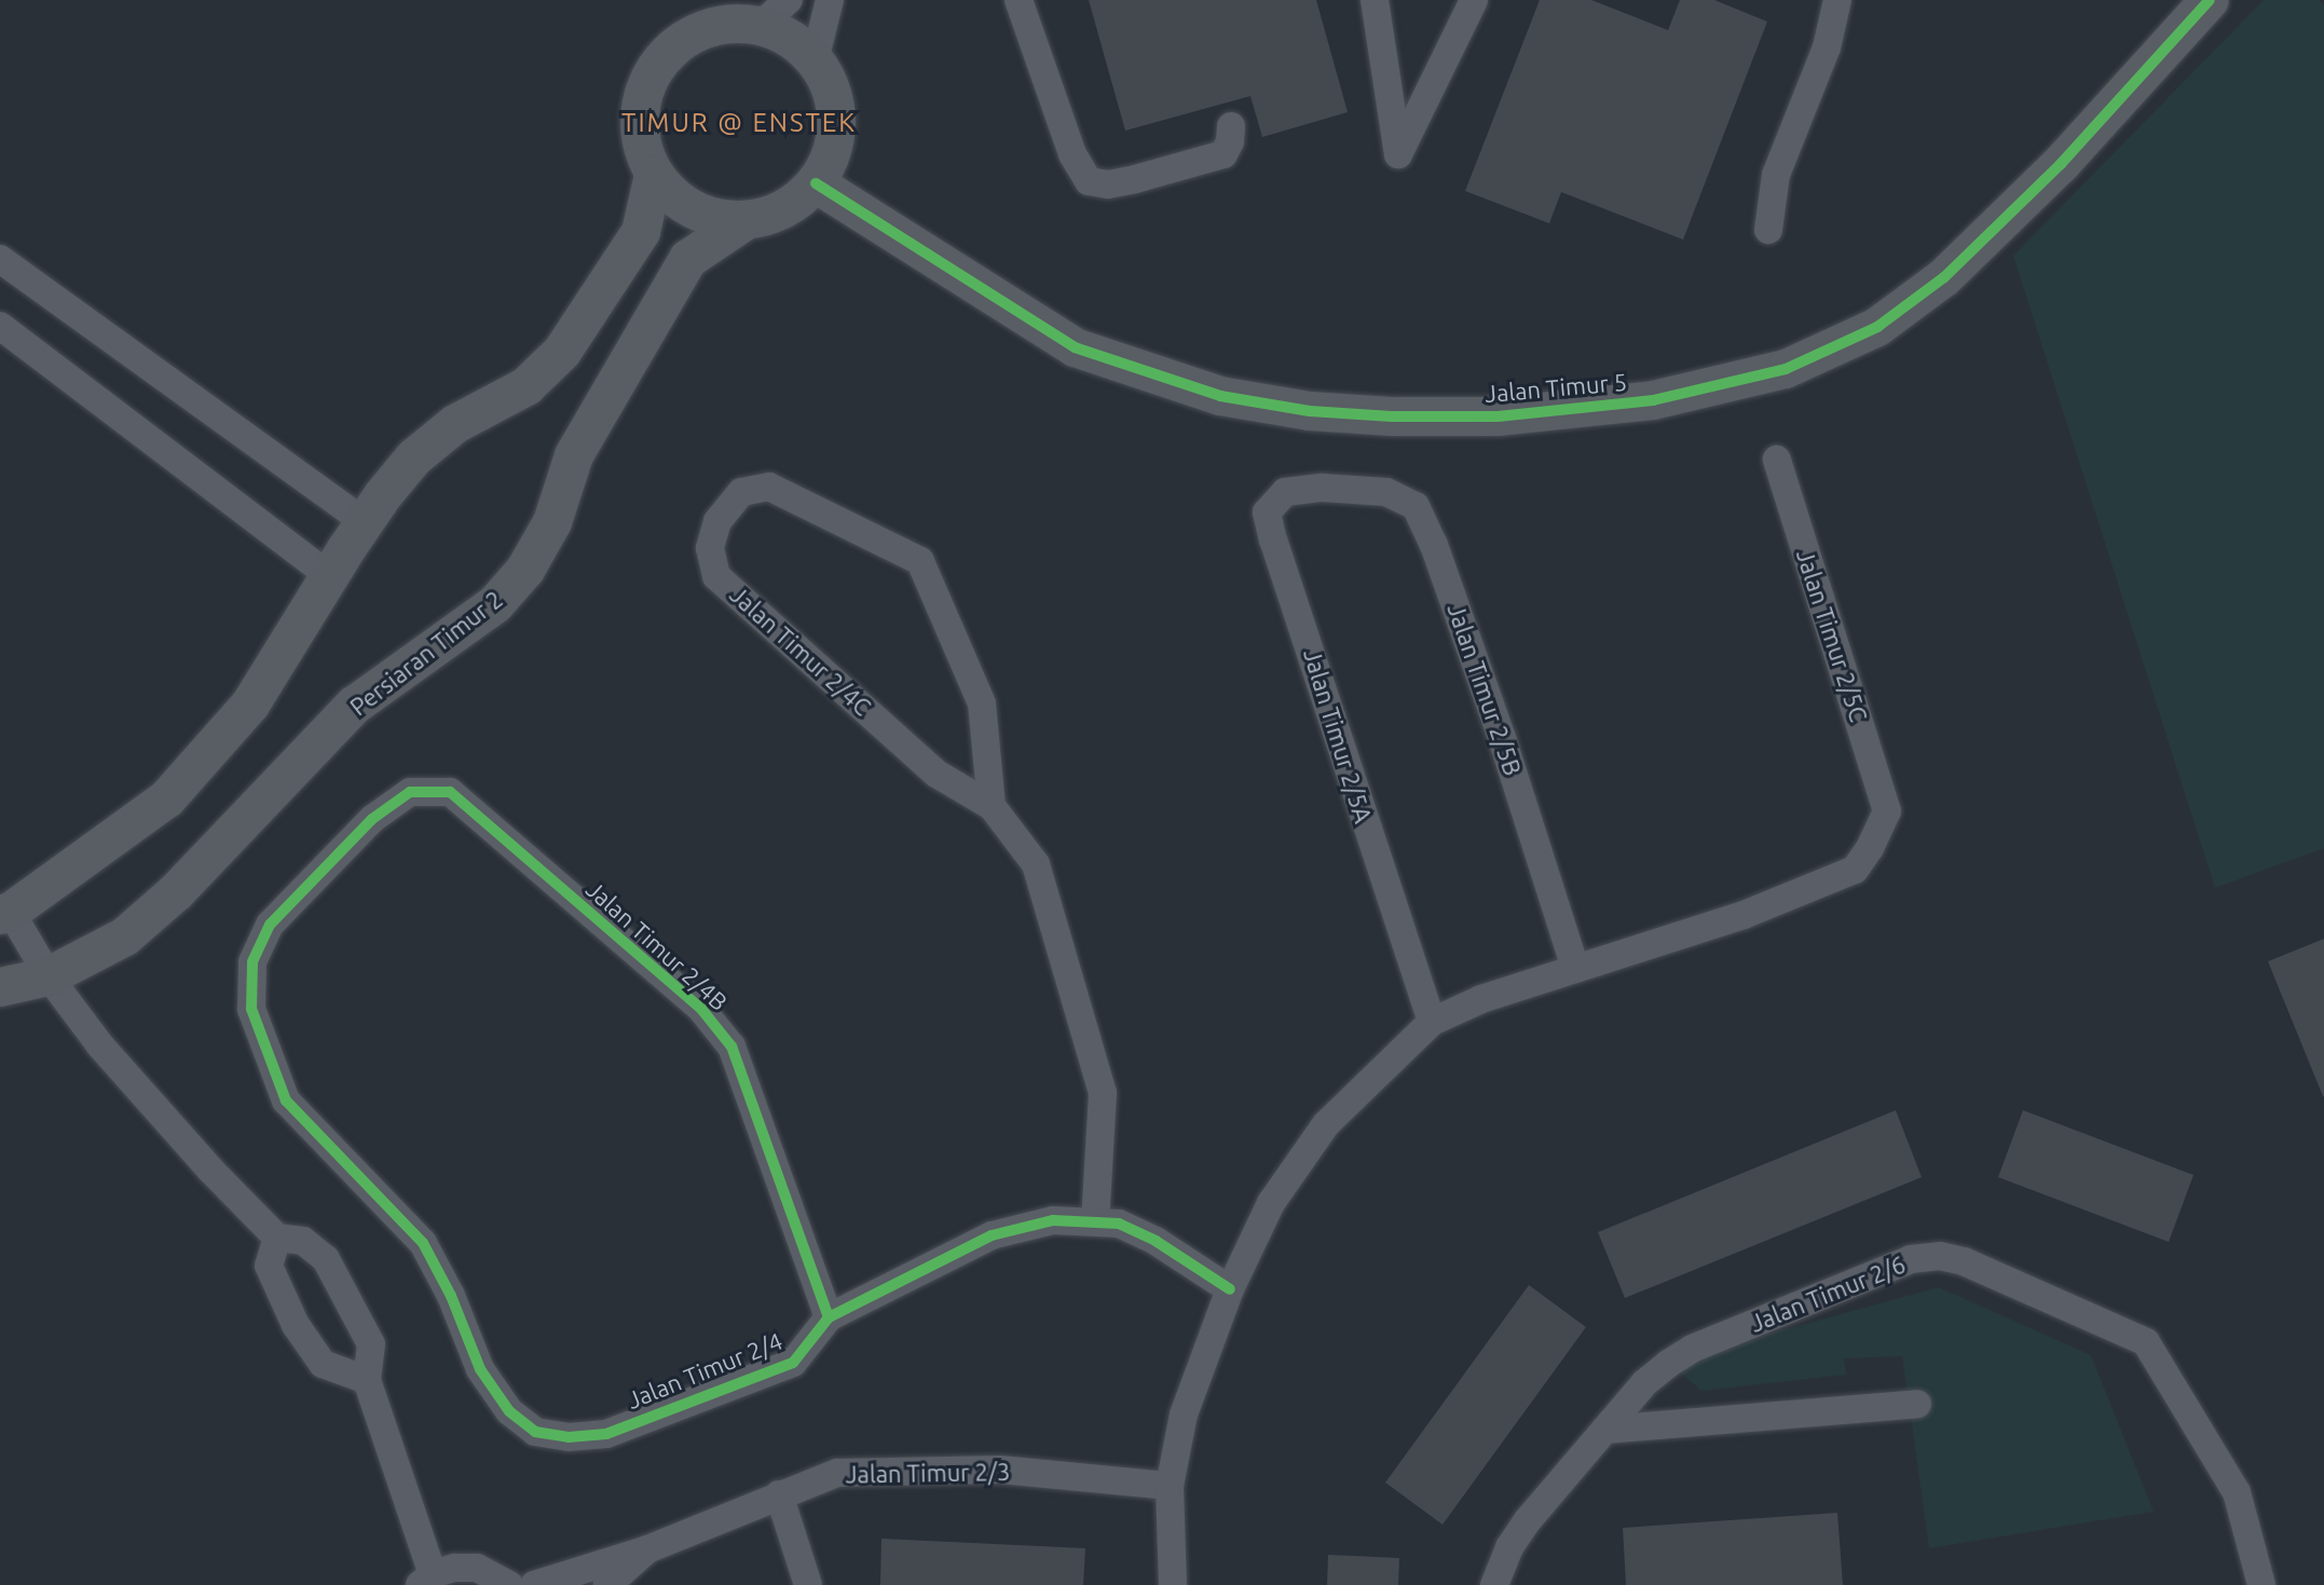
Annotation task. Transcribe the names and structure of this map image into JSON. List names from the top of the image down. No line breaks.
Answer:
{"streets":{"street":["Jalan Timur 5","Jalan Timur 2/5C","Jalan Timur 2/4C","Persiaran Timur 2","Jalan Timur 2/5B","Jalan Timur 2/5A","Jalan Timur 2/4B","Jalan Timur 2/6","Jalan Timur 2/4","Jalan Timur 2/3"]},"crossings":[["Jalan Timur 5","Persiaran Timur 2"],["Jalan Timur 2/5C","Jalan Timur 2/5B"],["Jalan Timur 2/4C","Jalan Timur 2/4"],["Jalan Timur 2/5B","Jalan Timur 2/5A"],["Jalan Timur 2/4B","Jalan Timur 2/4"]],"districts":["TIMUR @ ENSTEK"]}
